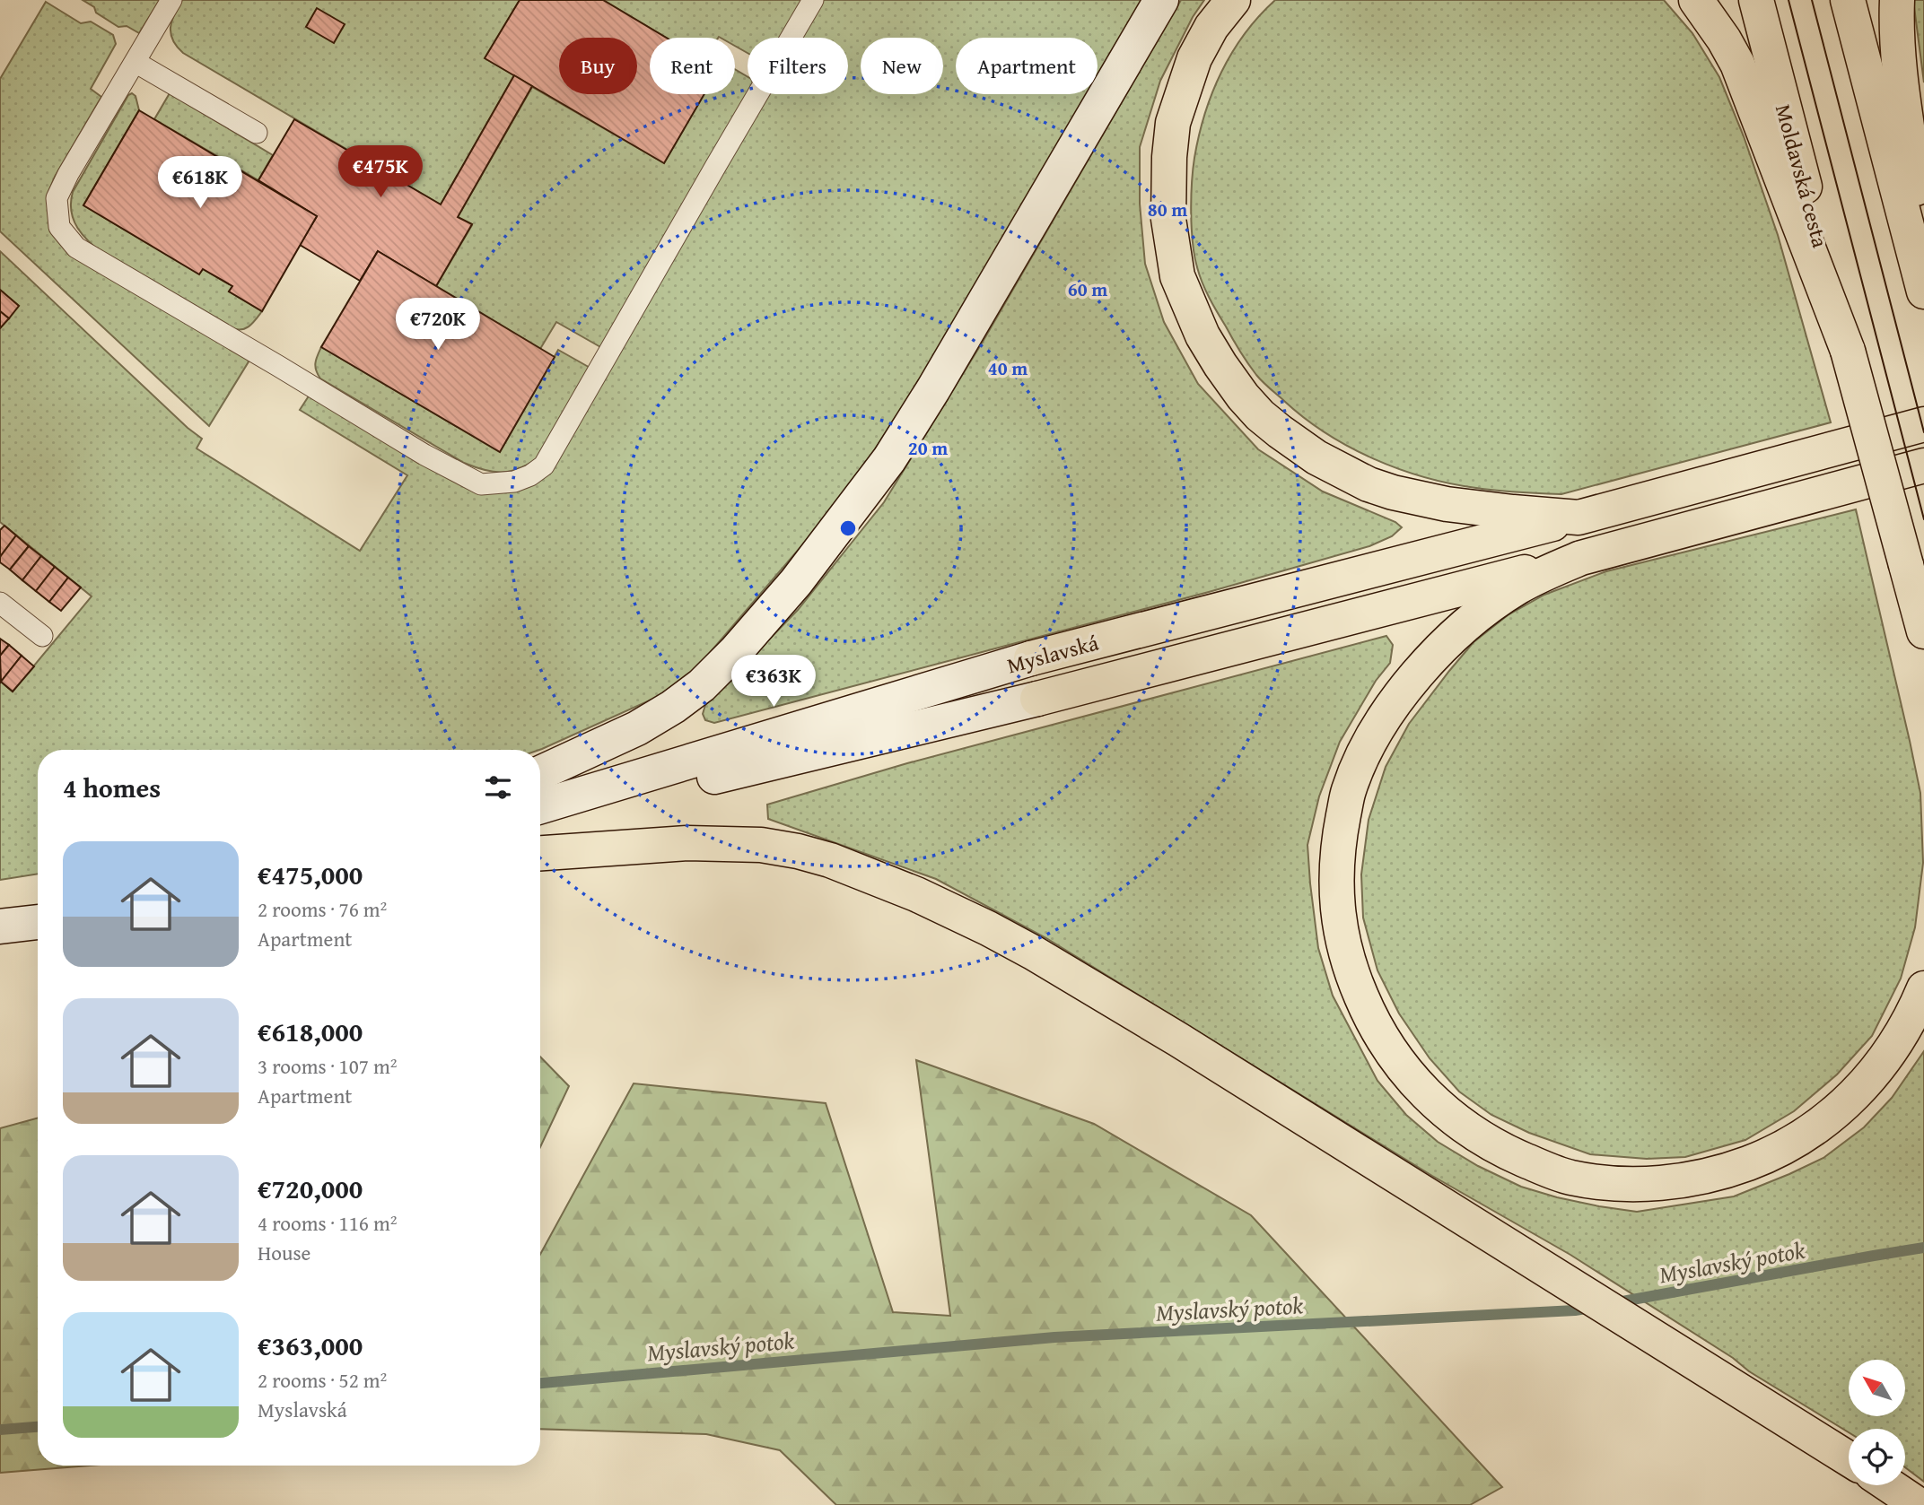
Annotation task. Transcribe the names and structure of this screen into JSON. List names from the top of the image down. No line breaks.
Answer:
{"streets":{"highway":["Moldavská cesta","Myslavská"]},"water":["Myslavský potok"],"north":"top left","page":{"chip":["Buy","Rent","Filters","New","Apartment"],"price":["€475K","€618K","€720K","€363K"],"heading":"4 homes","list":[{"name":"€475,000","note":"2 rooms · 76 m² · Apartment"},{"name":"€618,000","note":"3 rooms · 107 m² · Apartment"},{"name":"€720,000","note":"4 rooms · 116 m² · House"},{"name":"€363,000","note":"2 rooms · 52 m² · Myslavská"}]},"rings":["80 m","60 m","40 m","20 m"]}
